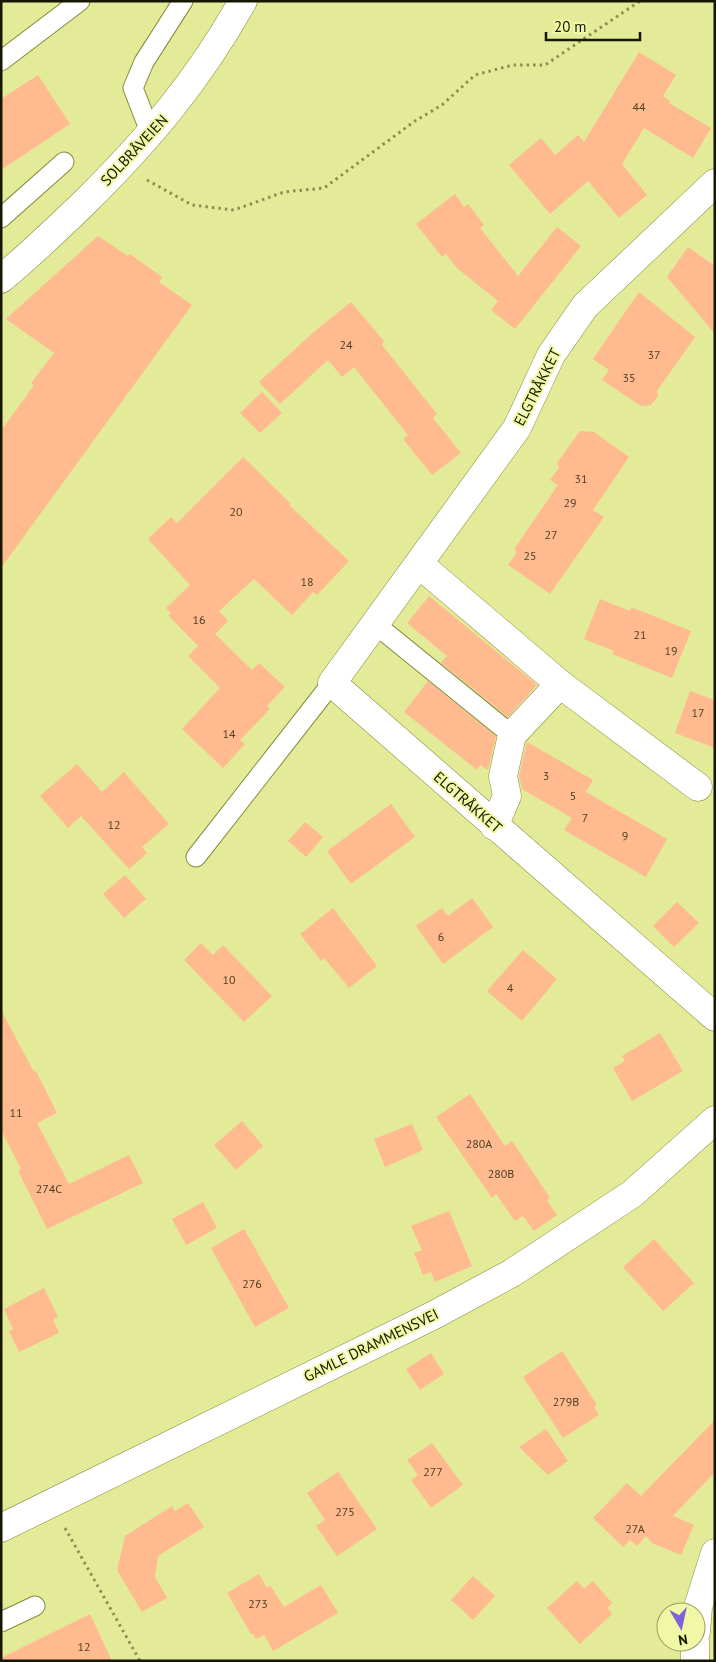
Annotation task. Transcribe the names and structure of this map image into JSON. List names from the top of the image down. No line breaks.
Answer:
{"streets":{"street":["SOLBRÅVEIEN","ELGTRÅKKET","GAMLE DRAMMENSVEI"]},"house_numbers":["44","24","37","35","31","29","20","27","25","18","16","21","19","17","14","3","5","7","12","9","6","10","4","11","280A","280B","274C","276","279B","277","275","27A","273","12"],"scale_bar":"20 m","north":"bottom"}
